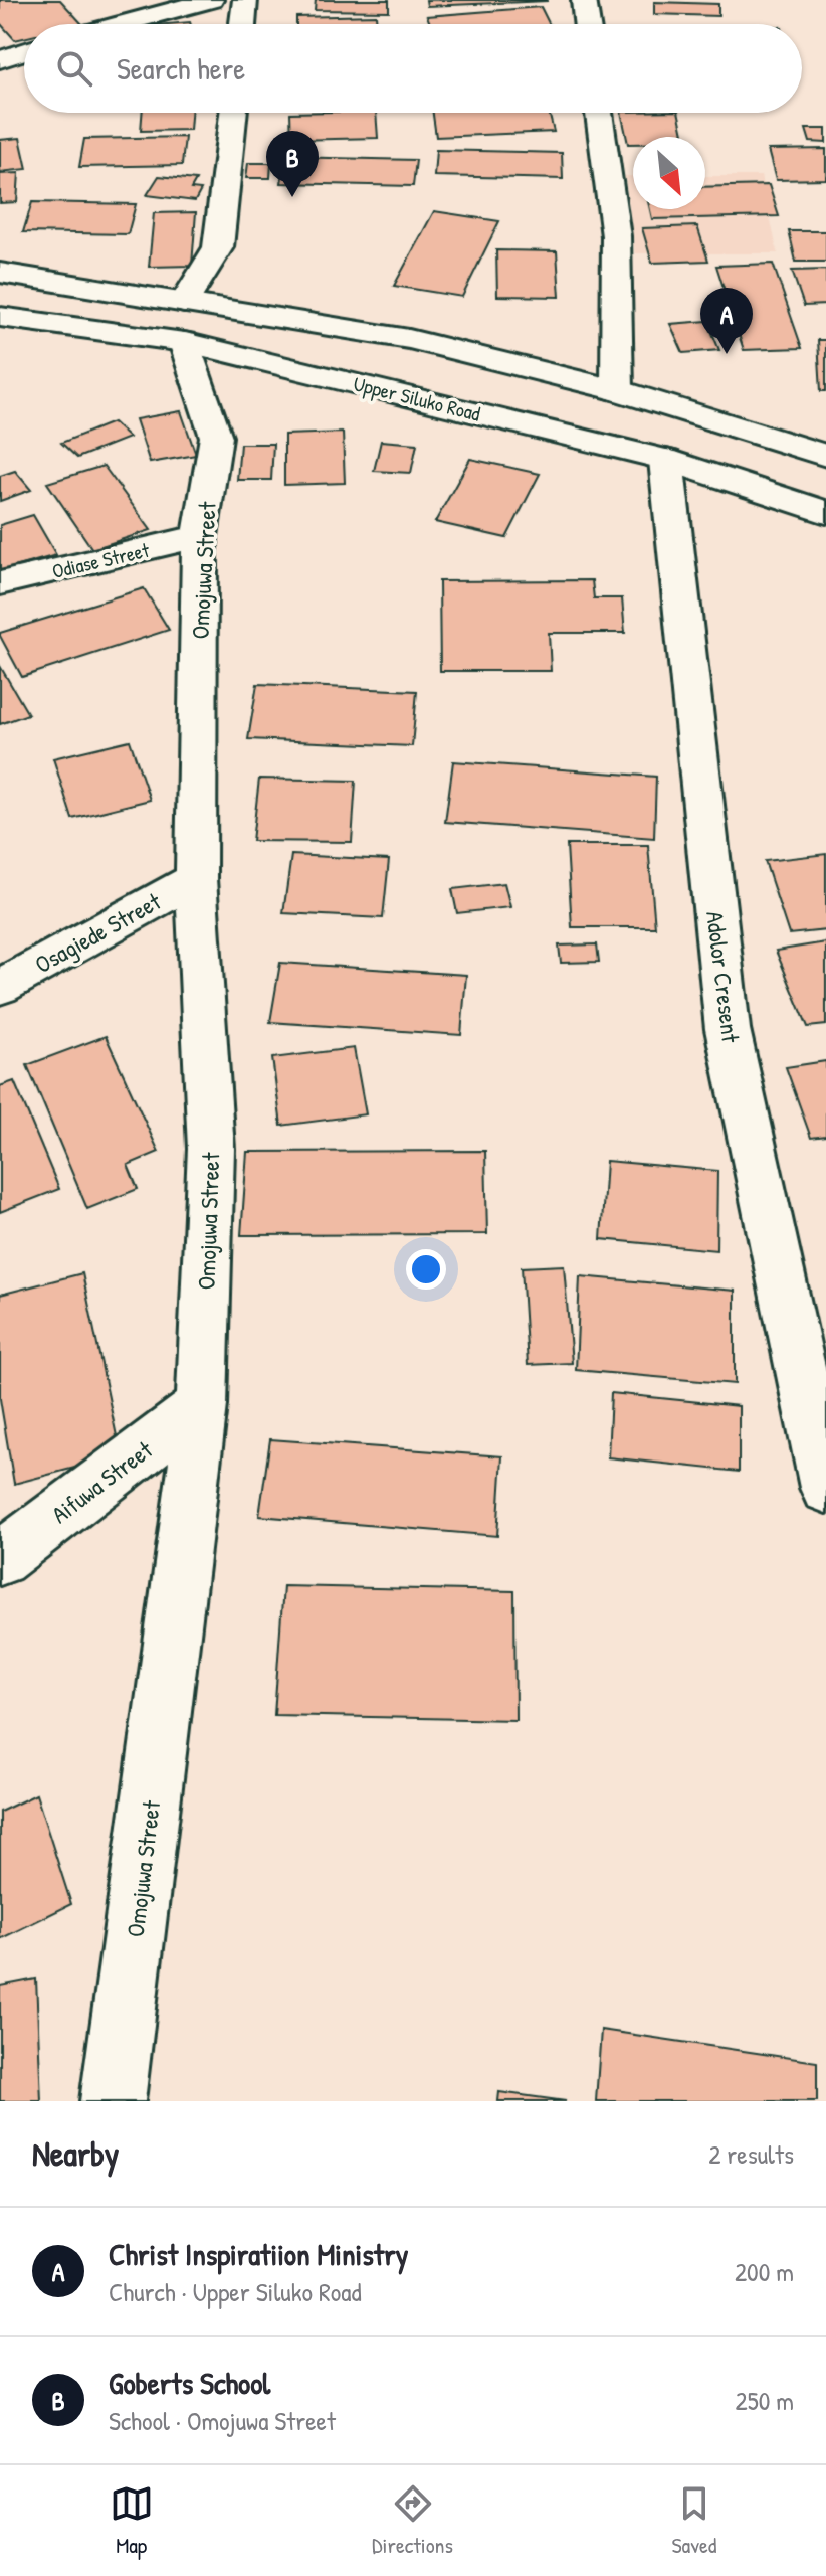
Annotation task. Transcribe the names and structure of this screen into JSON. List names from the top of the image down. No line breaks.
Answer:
{"streets":{"street":["Upper Siluko Road","Odiase Street","Omojuwa Street","Osagiede Street","Adolor Cresent","Aifuwa Street"]},"crossings":[["Upper Siluko Road","Omojuwa Street"],["Upper Siluko Road","Adolor Cresent"],["Odiase Street","Omojuwa Street"],["Omojuwa Street","Osagiede Street"],["Omojuwa Street","Aifuwa Street"]],"north":"bottom right","page":{"search":"Search here","pins":["B","A"],"heading":["Nearby","2 results"],"list":[{"mark":"A","name":"Christ Inspiratiion Ministry","note":"Church · Upper Siluko Road","value":"200 m"},{"mark":"B","name":"Goberts School","note":"School · Omojuwa Street","value":"250 m"}],"nav":["Map","Directions","Saved"]}}
